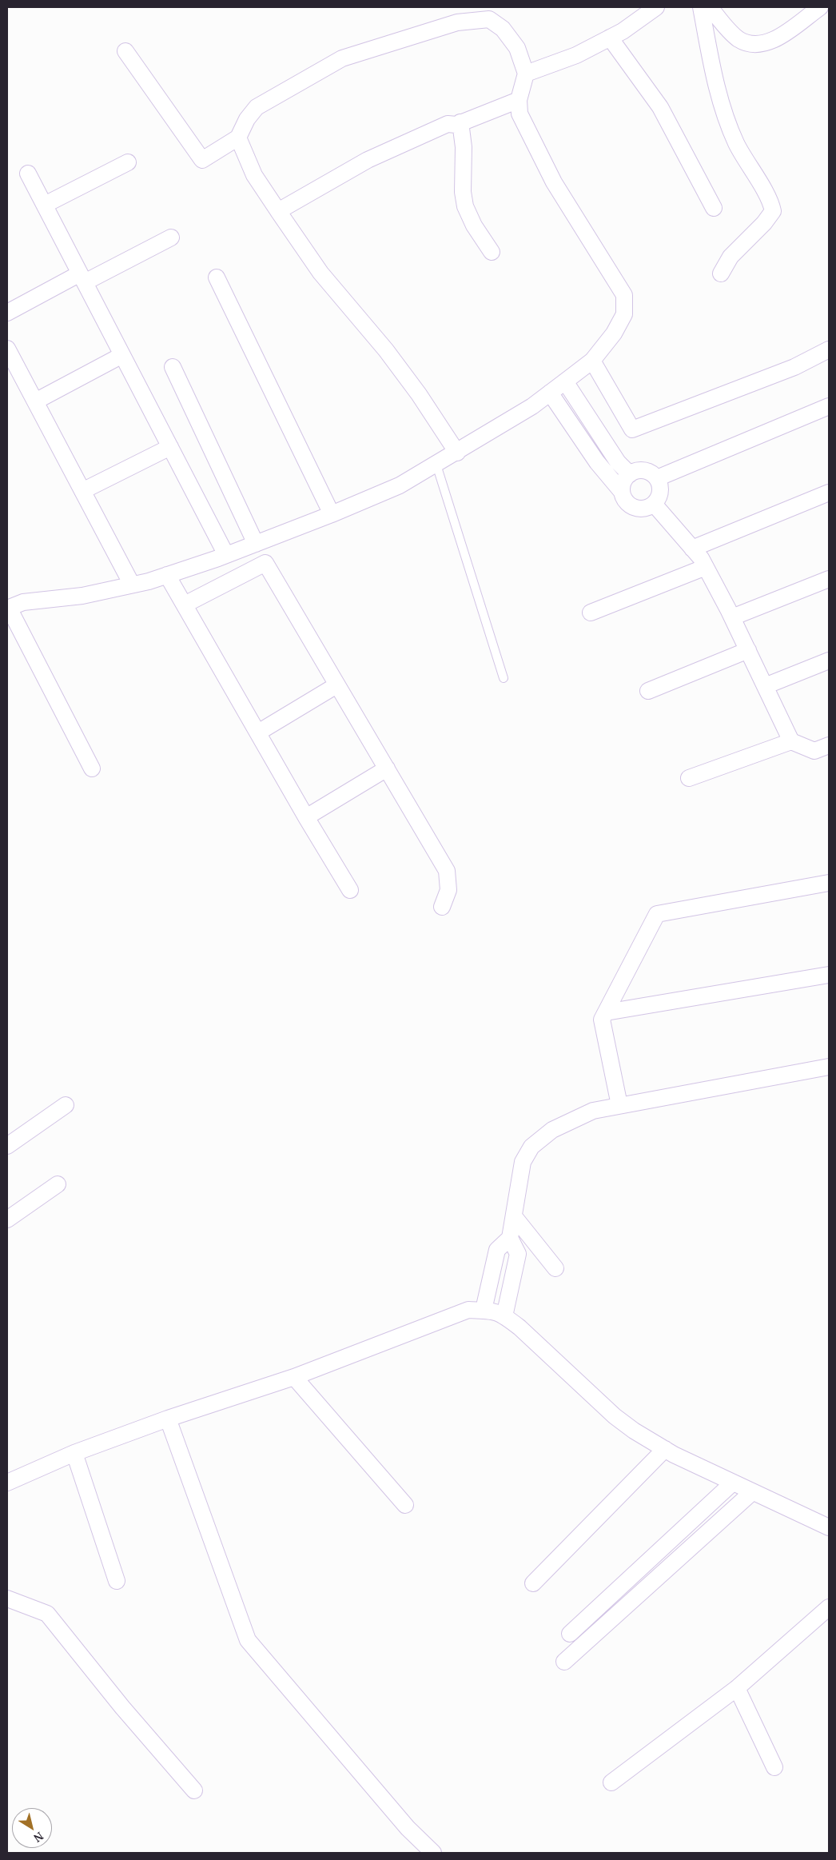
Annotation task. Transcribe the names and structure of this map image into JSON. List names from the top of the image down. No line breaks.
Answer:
{"north":"bottom right"}
